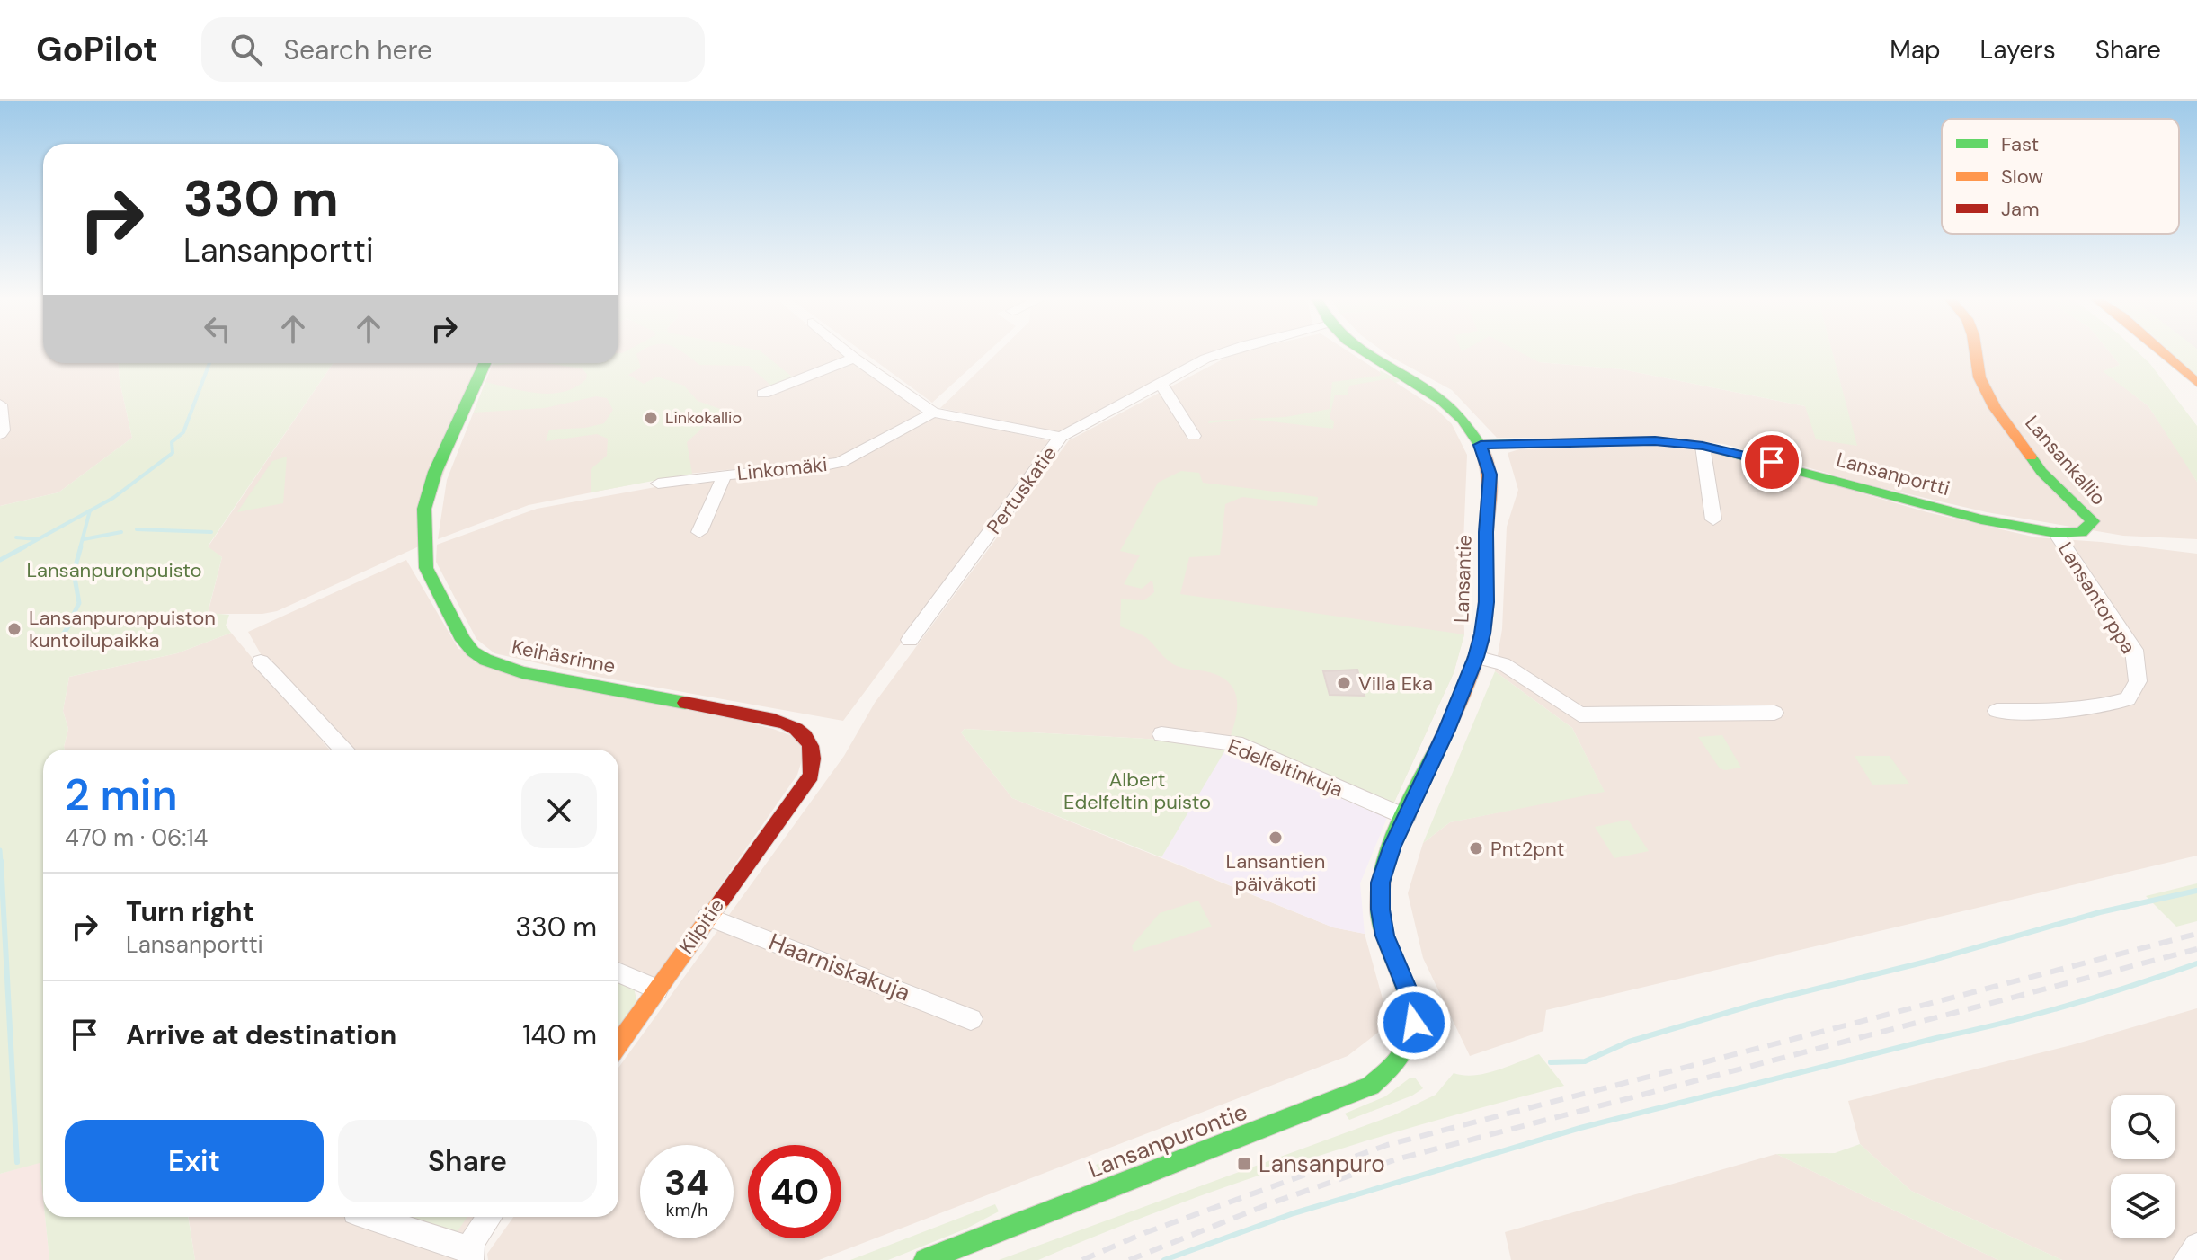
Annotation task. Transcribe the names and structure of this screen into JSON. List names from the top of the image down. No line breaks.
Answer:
{"streets":{"street":["Lansankallio","Linkomäki","Lansanportti","Pertuskatie","Lansantie","Lansantorppa","Keihäsrinne","Edelfeltinkuja","Kilpitie","Haarniskakuja","Lansanpurontie"]},"crossings":[["Lansankallio","Lansanportti"],["Lansanportti","Lansantie"],["Lansanportti","Lansantorppa"],["Lansantie","Edelfeltinkuja"],["Lansantie","Lansanpurontie"],["Keihäsrinne","Kilpitie"],["Kilpitie","Haarniskakuja"]],"parks":["Lansanpuronpuisto","Albert Edelfeltin puisto"],"places":{"other":["Linkokallio","Lansanpuronpuiston kuntoilupaikka","Villa Eka","Lansantien päiväkoti","Pnt2pnt"],"transit":["Lansanpuro"]},"legend":["Fast","Slow","Jam"],"page":{"header":"GoPilot","search":"Search here","nav":["Map","Layers","Share"],"turn":["330 m","Lansanportti"],"heading":["2 min","470 m · 06:14"],"list":[{"name":"Turn right","note":"Lansanportti","value":"330 m"},{"name":"Arrive at destination","value":"140 m"}],"buttons":["Exit","Share"],"speed":"34 km/h","limit":"40"}}
